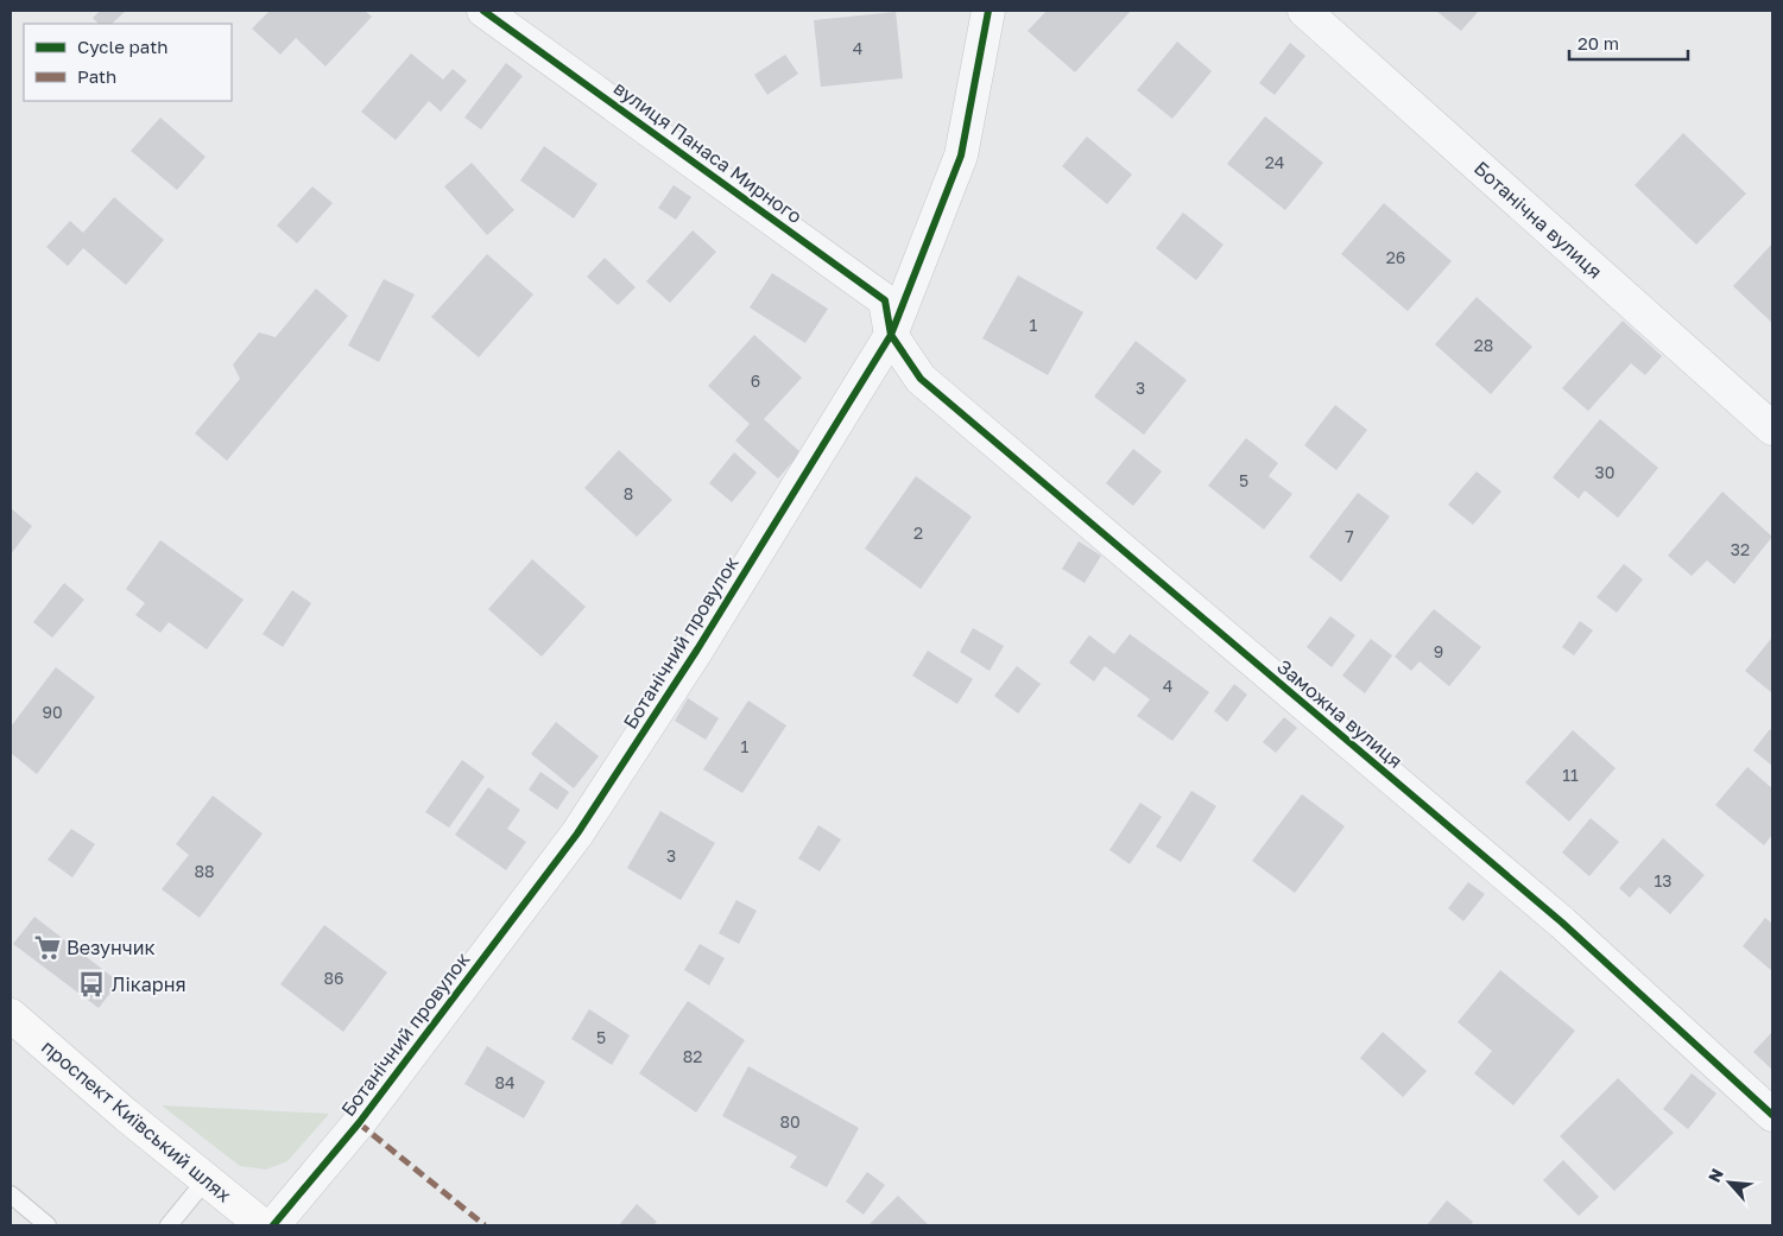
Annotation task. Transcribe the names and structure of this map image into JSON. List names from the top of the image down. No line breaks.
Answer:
{"streets":{"main road":["проспект Київський шлях"],"street":["вулиця Панаса Мирного","Ботанічна вулиця","Ботанічний провулок","Заможна вулиця"]},"crossings":[["вулиця Панаса Мирного","Ботанічний провулок"],["вулиця Панаса Мирного","Заможна вулиця"],["Ботанічний провулок","Заможна вулиця"]],"places":{"supermarket":["Везунчик"],"bus stop":["Лікарня"]},"house_numbers":["4","24","26","1","28","6","3","30","5","8","2","7","32","9","4","90","1","11","3","88","13","86","5","82","84","80"],"legend":["Cycle path","Path"],"scale_bar":"20 m","north":"top left"}
